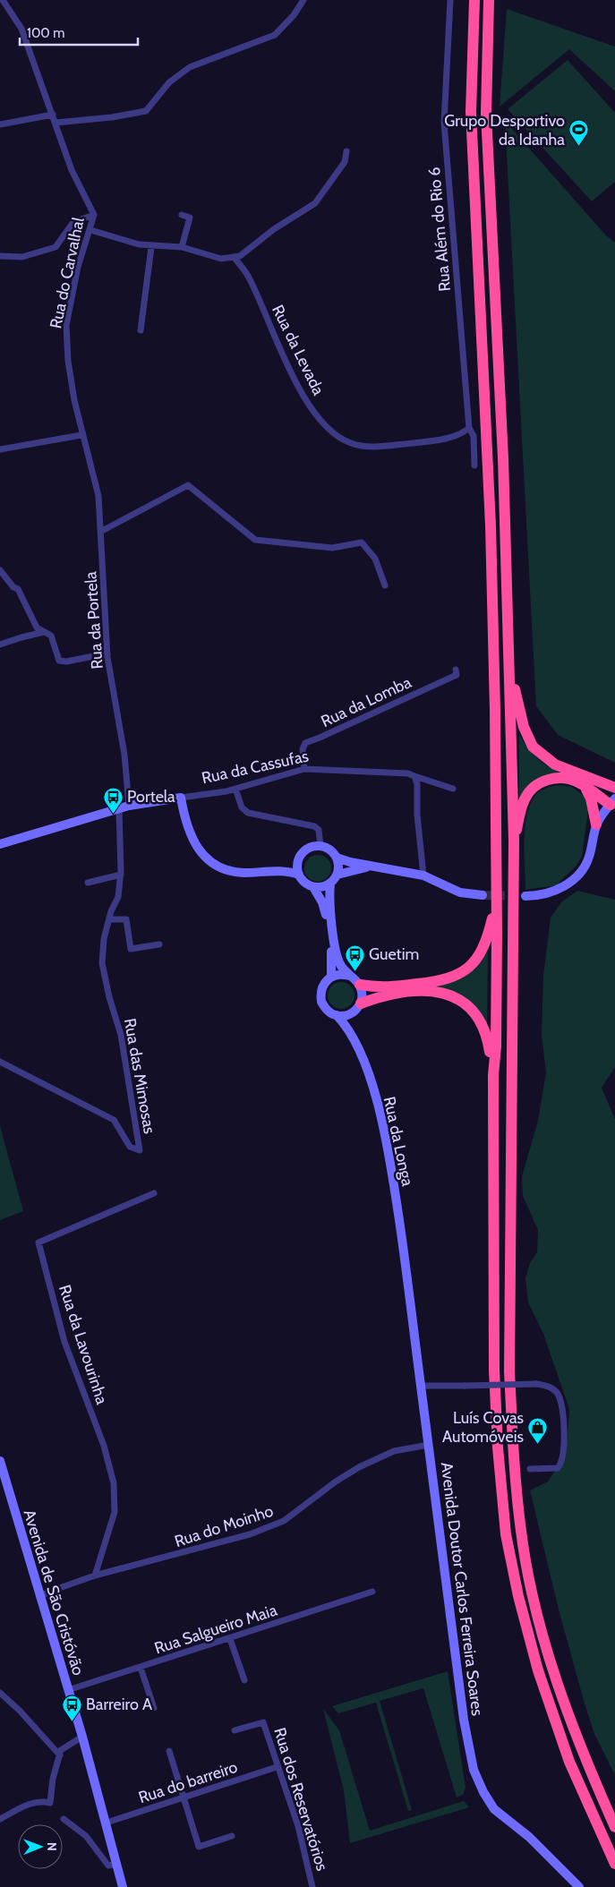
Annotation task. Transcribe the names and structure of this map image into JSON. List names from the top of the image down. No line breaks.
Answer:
{"streets":{"main road":["Rua da Cassufas","Rua da Longa","Avenida Doutor Carlos Ferreira Soares","Avenida de São Cristóvão"],"street":["Rua Além do Rio 6","Rua do Carvalhal","Rua da Levada","Rua da Portela","Rua da Lomba","Rua das Mimosas","Rua da Lavourinha","Rua do Moinho","Rua Salgueiro Maia","Rua do barreiro","Rua dos Reservatórios"]},"crossings":[["Rua Além do Rio 6","Rua da Levada"],["Rua do Carvalhal","Rua da Portela"],["Rua da Portela","Rua da Cassufas"],["Rua da Lomba","Rua da Cassufas"],["Rua da Cassufas","Rua das Mimosas"],["Rua da Longa","Avenida Doutor Carlos Ferreira Soares"],["Rua da Lavourinha","Rua do Moinho"],["Rua do Moinho","Avenida Doutor Carlos Ferreira Soares"],["Rua do Moinho","Avenida de São Cristóvão"],["Avenida de São Cristóvão","Rua Salgueiro Maia"],["Avenida de São Cristóvão","Rua do barreiro"],["Rua do barreiro","Rua dos Reservatórios"]],"places":{"sports":["Grupo Desportivo da Idanha"],"bus stop":["Portela","Guetim","Barreiro A"],"shop":["Luís Covas Automóveis"]},"scale_bar":"100 m","north":"right"}
